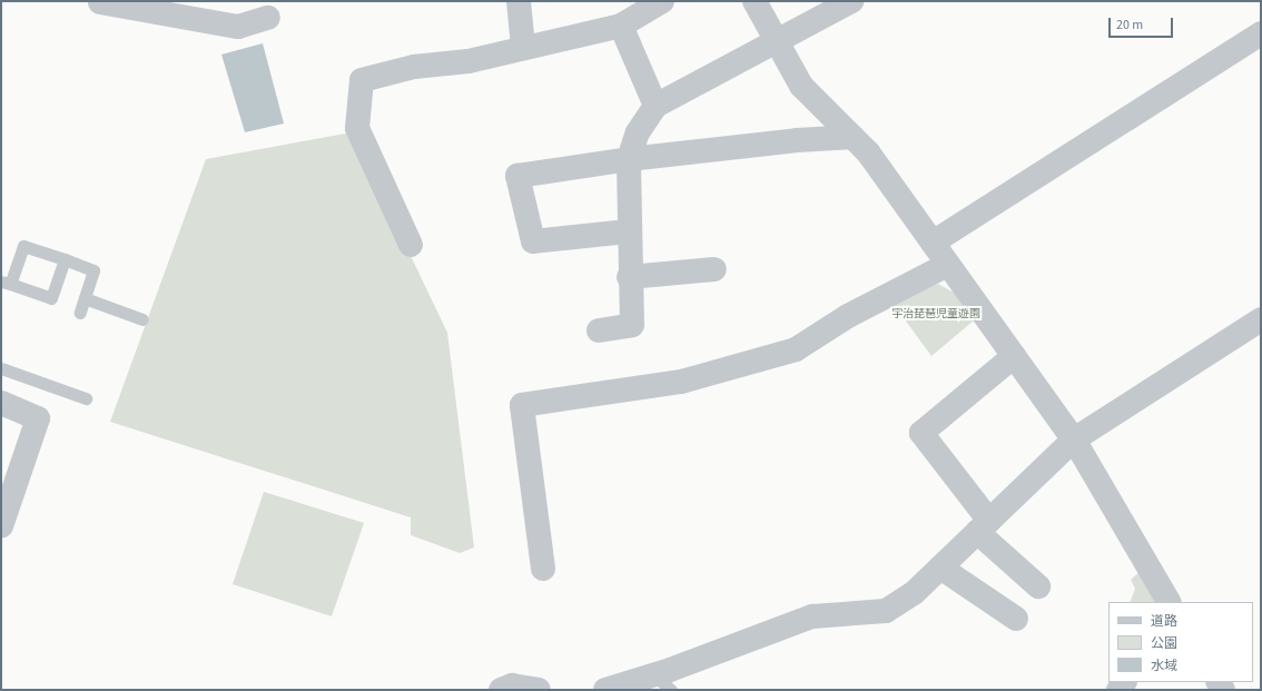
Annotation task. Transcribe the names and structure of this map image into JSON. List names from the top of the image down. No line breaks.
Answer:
{"parks":["宇治琵琶児童遊園"],"legend":["道路","公園","水域"],"scale_bar":"20 m"}
